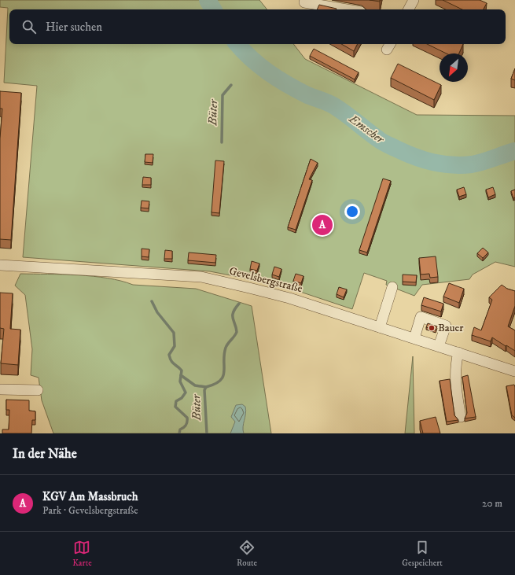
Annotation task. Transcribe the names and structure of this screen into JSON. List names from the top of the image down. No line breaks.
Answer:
{"streets":{"street":["Gevelsbergstraße"]},"water":["Büter","Emscher"],"places":["Bauer"],"north":"bottom left","page":{"search":"Hier suchen","pins":"A","heading":"In der Nähe","list":[{"mark":"A","name":"KGV Am Massbruch","note":"Park · Gevelsbergstraße","value":"20 m"}],"nav":["Karte","Route","Gespeichert"]}}
